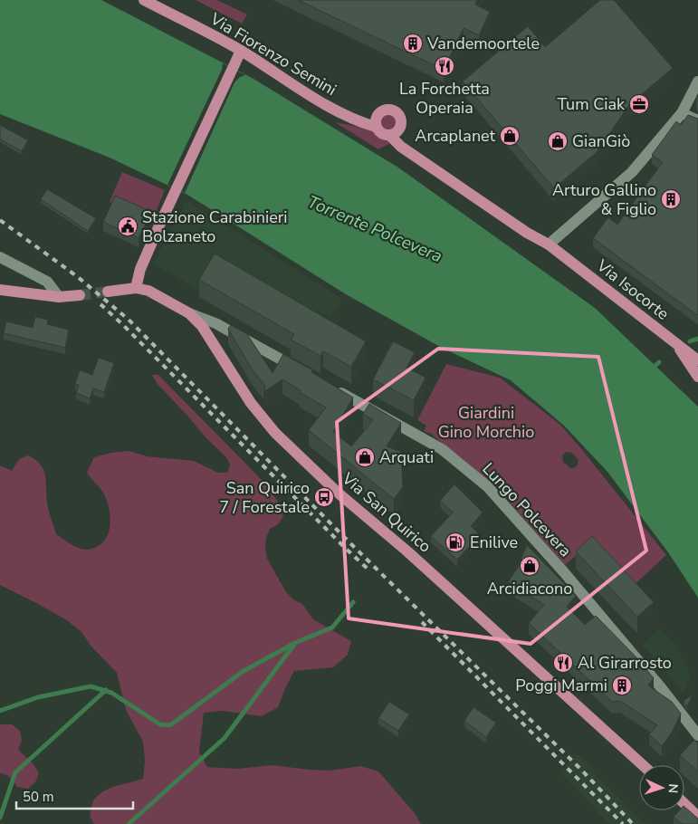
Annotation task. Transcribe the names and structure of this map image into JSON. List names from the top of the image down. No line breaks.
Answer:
{"streets":{"main road":["Via Fiorenzo Semini","Via Isocorte","Via San Quirico"],"street":["Lungo Polcevera"]},"water":["Torrente Polcevera"],"parks":["Giardini Gino Morchio"],"places":{"building":["Vandemoortele","Arturo Gallino & Figlio","Poggi Marmi"],"restaurant":["La Forchetta Operaia","Al Girarrosto"],"office":["Tum Ciak"],"shop":["Arcaplanet","GianGiò","Arquati","Arcidiacono"],"public building":["Stazione Carabinieri Bolzaneto"],"bus stop":["San Quirico 7 / Forestale"],"fuel station":["Enilive"]},"scale_bar":"50 m","north":"right"}
